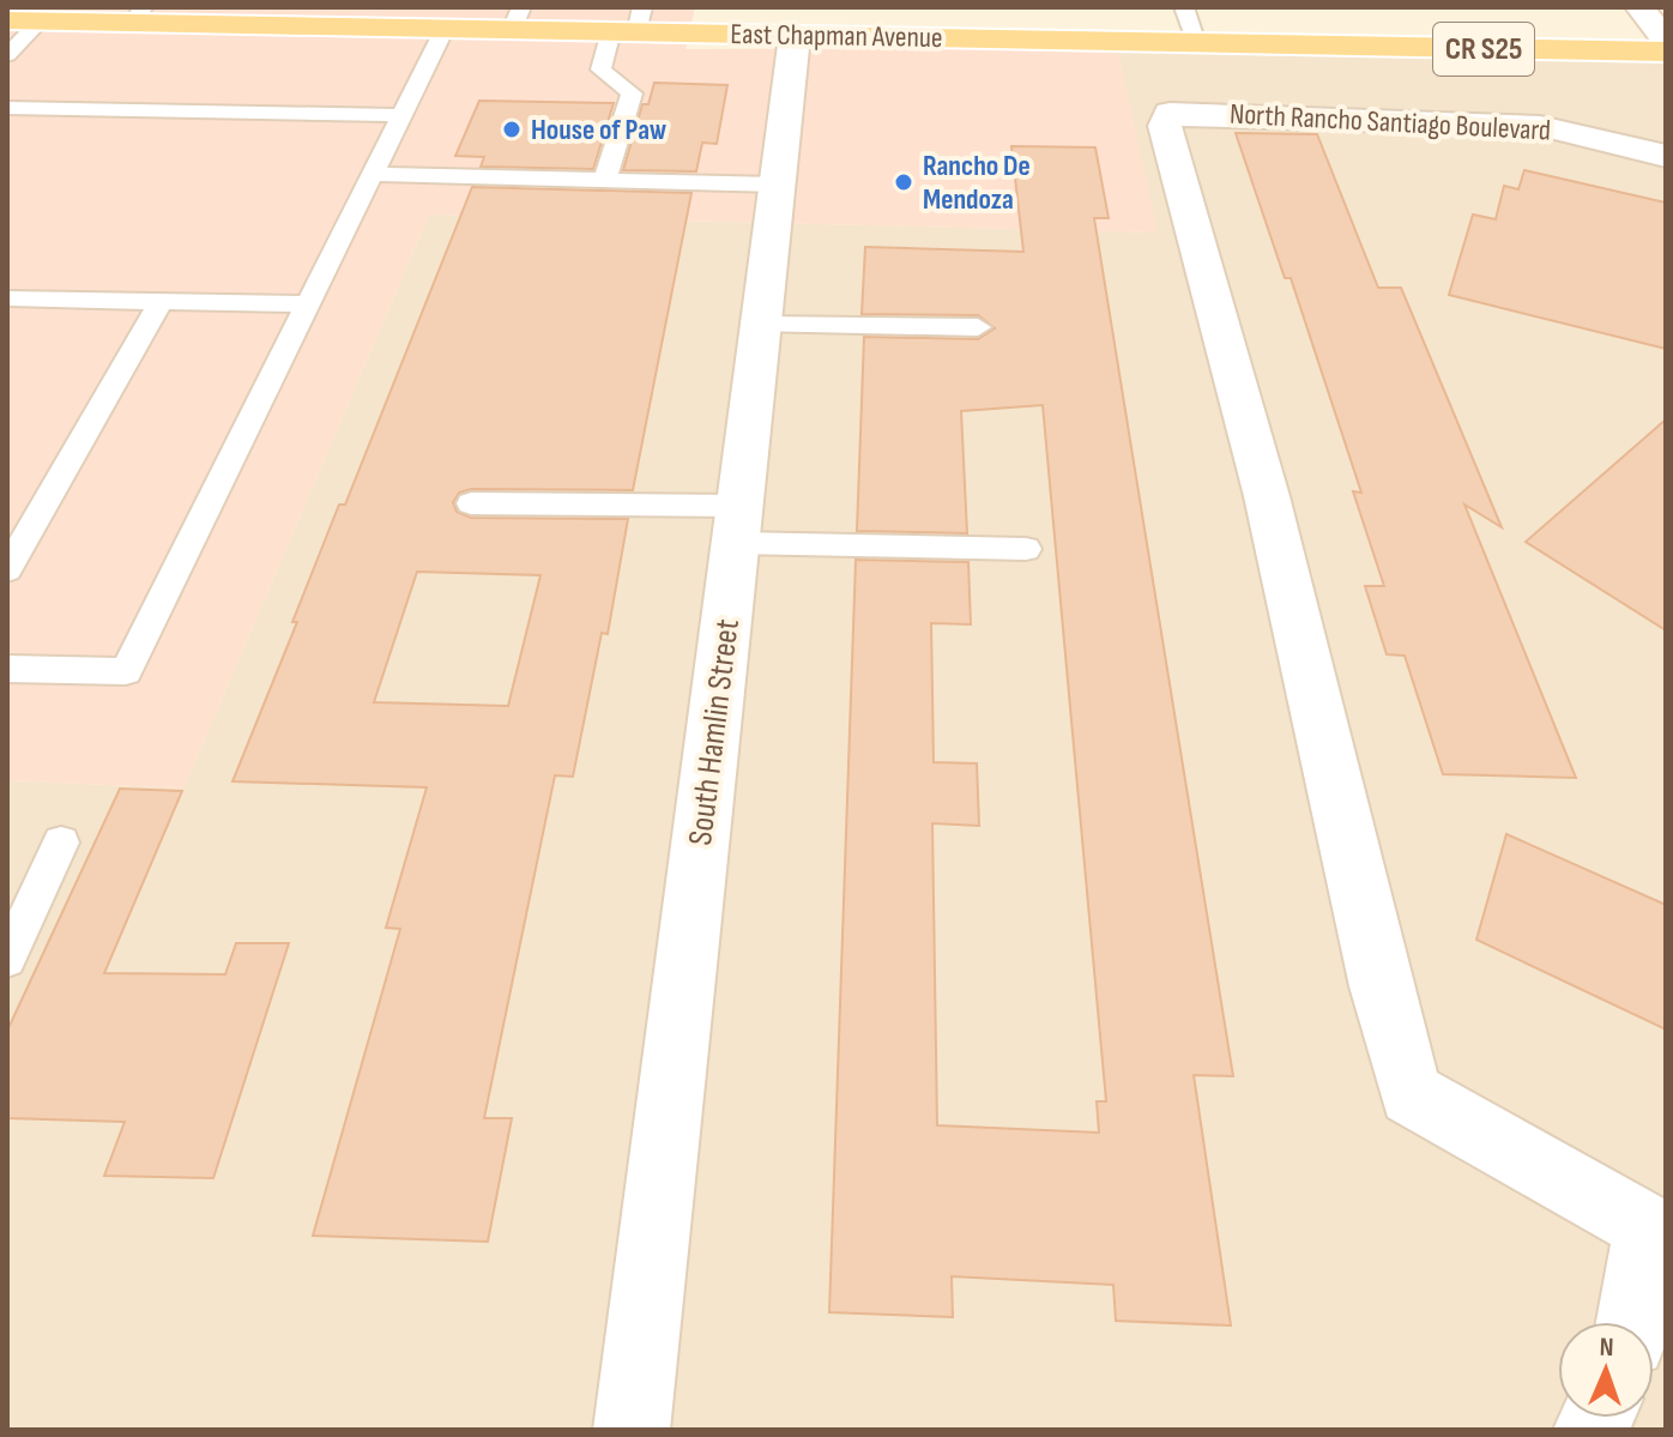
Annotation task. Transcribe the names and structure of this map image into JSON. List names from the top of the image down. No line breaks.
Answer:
{"streets":{"main road":["East Chapman Avenue","CR S25"],"street":["North Rancho Santiago Boulevard","South Hamlin Street"]},"crossings":[["East Chapman Avenue","South Hamlin Street"]],"places":["House of Paw","Rancho De Mendoza"],"north":"top"}
